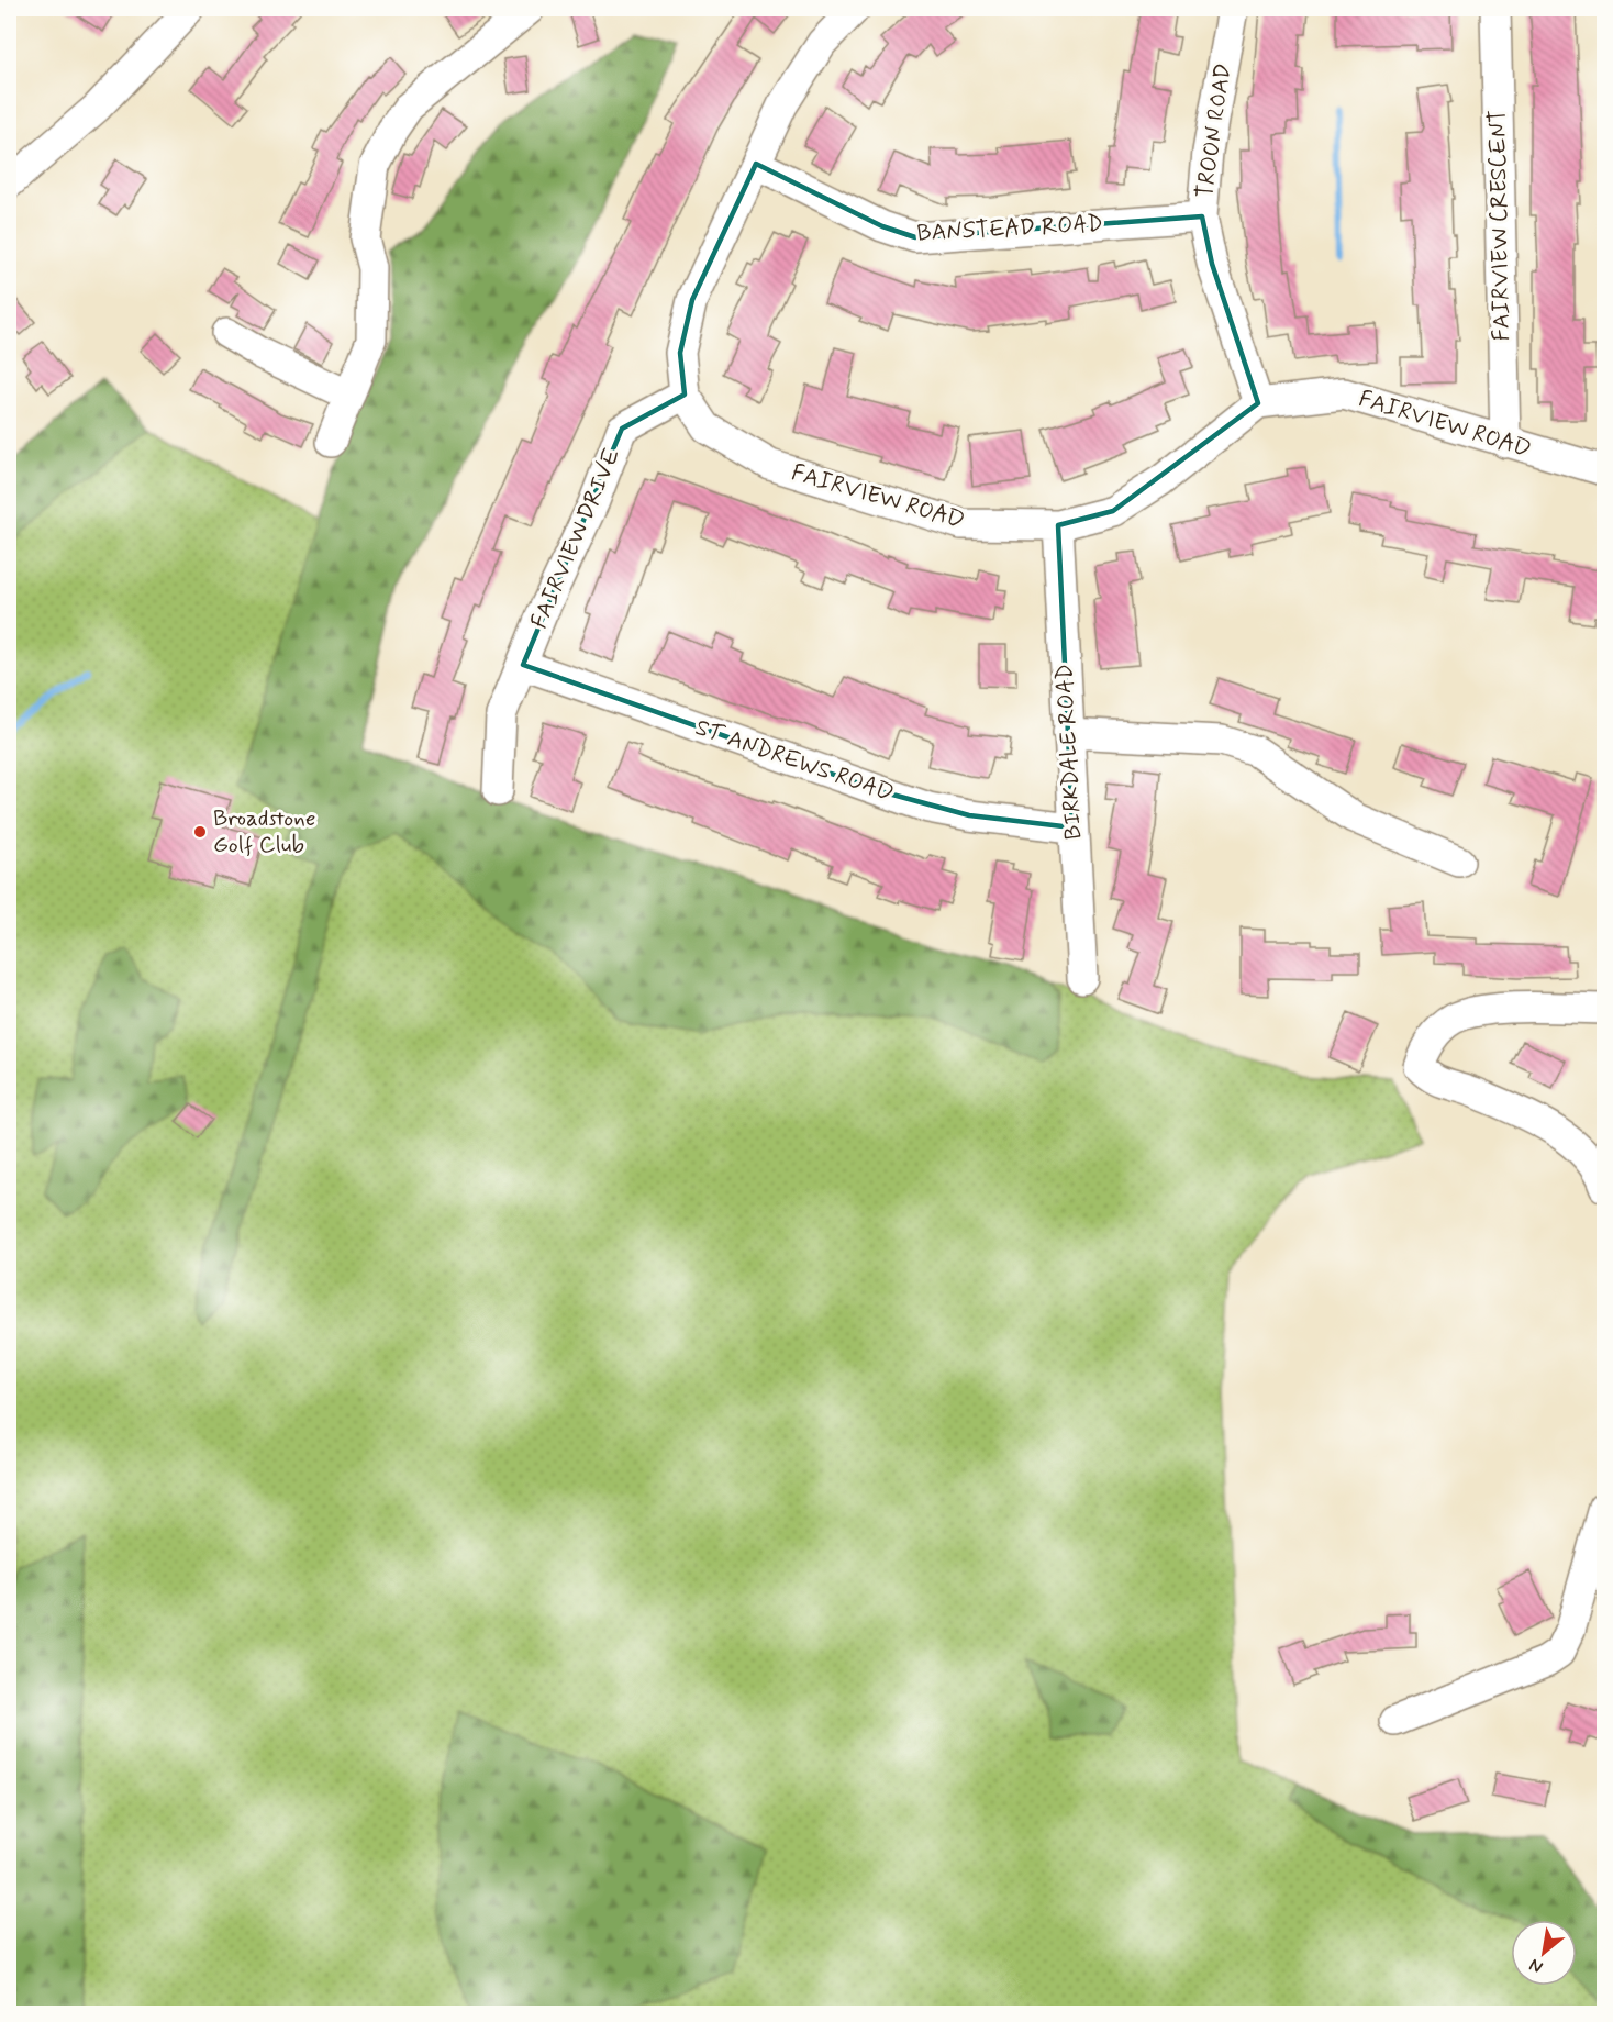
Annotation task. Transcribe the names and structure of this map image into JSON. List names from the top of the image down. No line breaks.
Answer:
{"streets":{"street":["TROON ROAD","FAIRVIEW CRESCENT","BANSTEAD ROAD","FAIRVIEW ROAD","FAIRVIEW DRIVE","BIRKDALE ROAD","ST ANDREWS ROAD"]},"crossings":[["TROON ROAD","BANSTEAD ROAD"],["TROON ROAD","FAIRVIEW ROAD"],["FAIRVIEW CRESCENT","FAIRVIEW ROAD"],["FAIRVIEW ROAD","FAIRVIEW DRIVE"],["FAIRVIEW ROAD","BIRKDALE ROAD"],["FAIRVIEW DRIVE","ST ANDREWS ROAD"],["BIRKDALE ROAD","ST ANDREWS ROAD"]],"places":["Broadstone Golf Club"],"north":"bottom left"}
